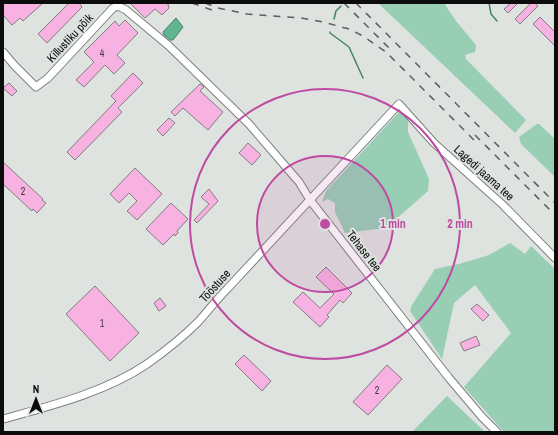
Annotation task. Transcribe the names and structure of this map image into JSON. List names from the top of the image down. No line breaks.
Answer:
{"streets":{"street":["Killustiku põik","Lagedi jaama tee","Tehase tee","Tööstuse"]},"crossings":[["Killustiku põik","Tehase tee"],["Lagedi jaama tee","Tööstuse"],["Tehase tee","Tööstuse"]],"house_numbers":["4","2","1","2"],"north":"top","rings":["1 min","2 min"]}
